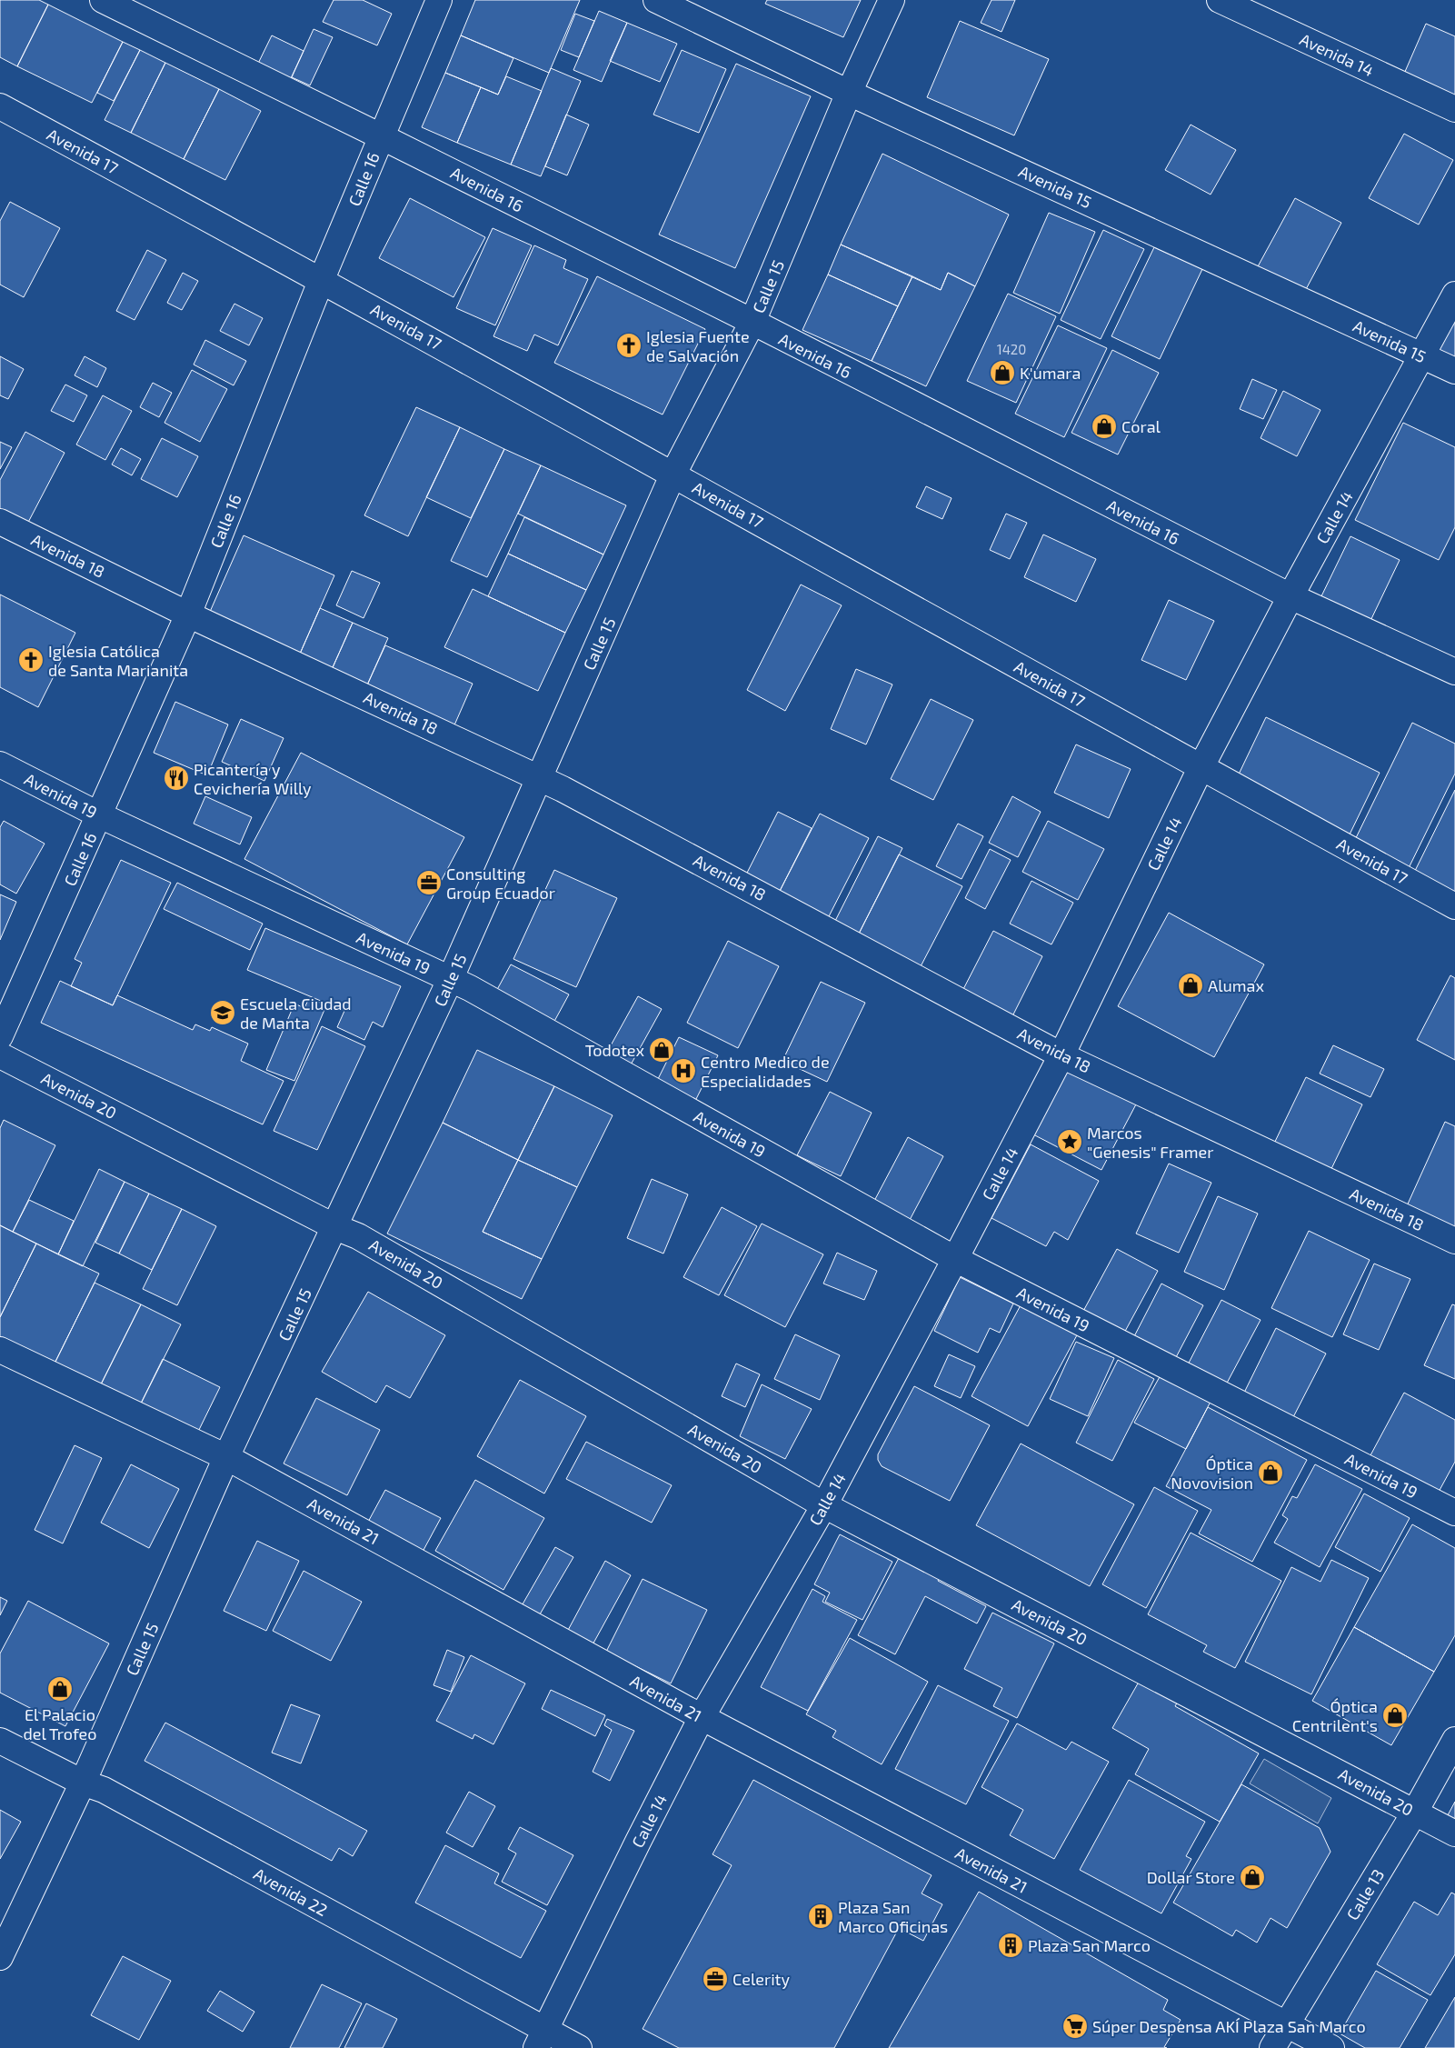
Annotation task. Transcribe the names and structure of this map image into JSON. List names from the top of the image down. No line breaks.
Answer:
{"streets":{"street":["Avenida 14","Avenida 17","Calle 16","Avenida 15","Avenida 16","Calle 15","Calle 14","Avenida 18","Avenida 19","Avenida 20","Avenida 21","Avenida 22","Calle 13"]},"crossings":[["Avenida 17","Calle 16"],["Avenida 17","Calle 15"],["Avenida 17","Calle 14"],["Calle 16","Avenida 16"],["Calle 16","Avenida 18"],["Calle 16","Avenida 19"],["Avenida 15","Calle 15"],["Avenida 15","Calle 14"],["Avenida 16","Calle 15"],["Avenida 16","Calle 14"],["Calle 15","Avenida 18"],["Calle 15","Avenida 19"],["Calle 15","Avenida 20"],["Calle 15","Avenida 21"],["Calle 15","Avenida 22"],["Calle 14","Avenida 18"],["Calle 14","Avenida 19"],["Calle 14","Avenida 20"],["Calle 14","Avenida 21"],["Calle 14","Avenida 22"],["Avenida 20","Calle 13"],["Avenida 21","Calle 13"]],"places":{"church":["Iglesia Fuente de Salvación","Iglesia Católica de Santa Marianita"],"shop":["K'umara","Coral","Alumax","Todotex","Óptica Novovision","El Palacio del Trofeo","Óptica Centrilent's","Dollar Store"],"restaurant":["Picantería y Cevichería Willy"],"office":["Consulting Group Ecuador","Celerity"],"school or university":["Escuela Ciudad de Manta"],"hospital":["Centro Medico de Especialidades"],"place":["Marcos \"Genesis\" Framer"],"building":["Plaza San Marco Oficinas","Plaza San Marco"],"supermarket":["Súper Despensa AKÍ Plaza San Marco"]},"house_numbers":["1420"]}
